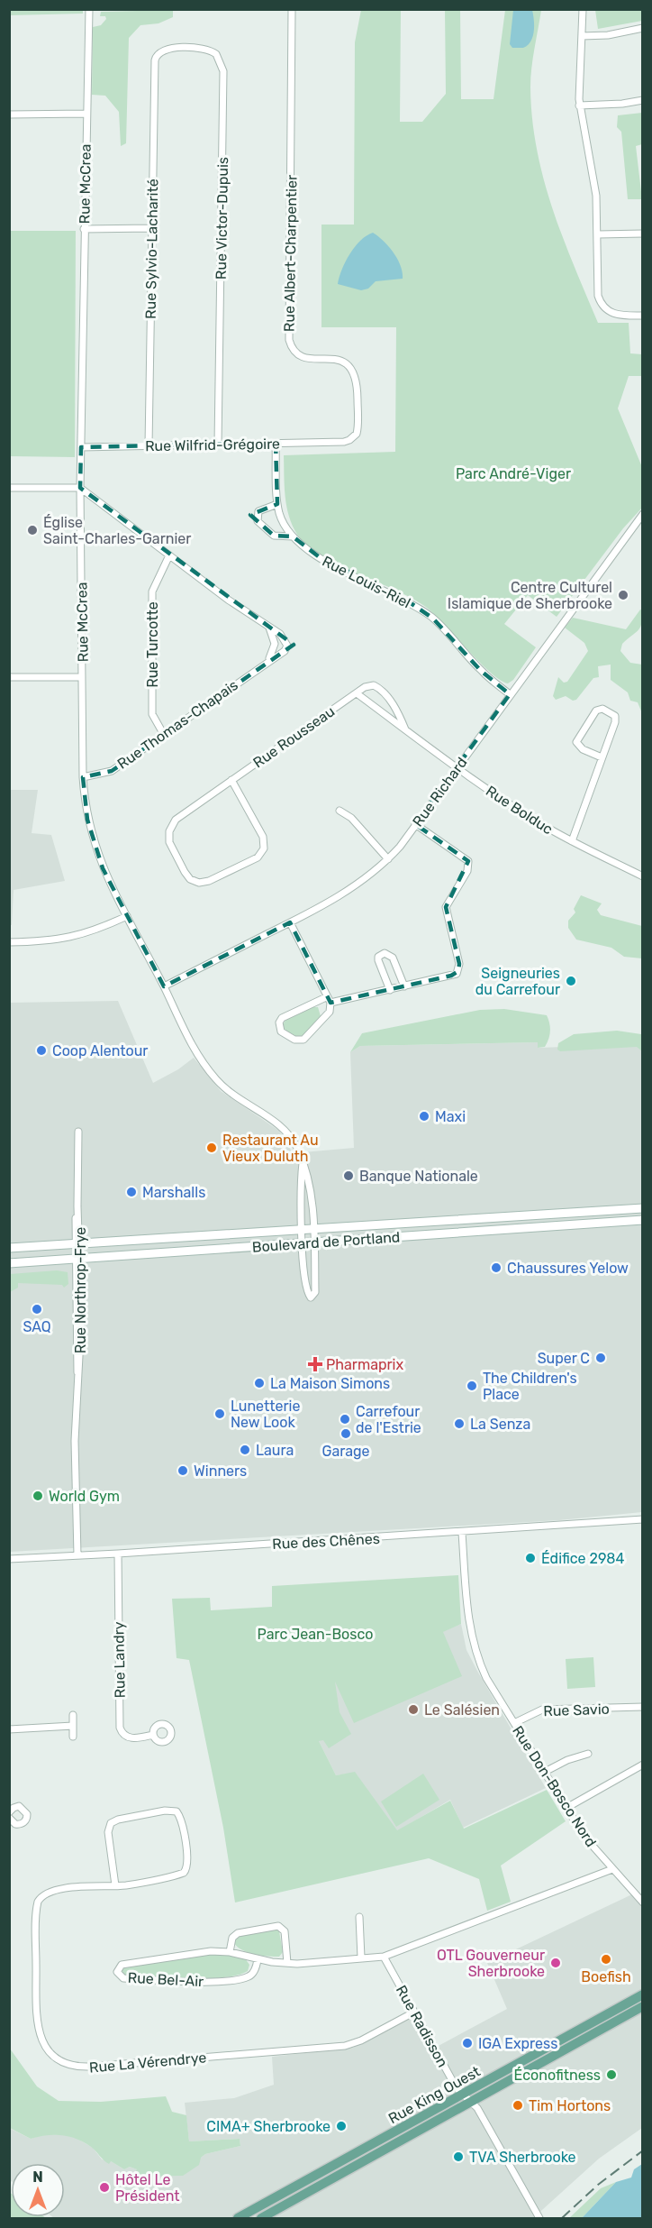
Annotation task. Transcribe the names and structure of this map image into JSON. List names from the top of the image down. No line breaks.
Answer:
{"streets":{"main road":["Boulevard de Portland","Rue King Ouest"],"street":["Rue McCrea","Rue Victor-Dupuis","Rue Sylvio-Lacharité","Rue Albert-Charpentier","Rue Wilfrid-Grégoire","Rue Louis-Riel","Rue Turcotte","Rue Thomas-Chapais","Rue Rousseau","Rue Richard","Rue Bolduc","Rue Northrop-Frye","Rue des Chênes","Rue Landry","Rue Savio","Rue Don-Bosco Nord","Rue Bel-Air","Rue Radisson","Rue La Vérendrye"]},"crossings":[["Rue McCrea","Rue Wilfrid-Grégoire"],["Rue McCrea","Rue Thomas-Chapais"],["Rue McCrea","Rue Richard"],["Rue McCrea","Boulevard de Portland"],["Rue Victor-Dupuis","Rue Sylvio-Lacharité"],["Rue Victor-Dupuis","Rue Wilfrid-Grégoire"],["Rue Sylvio-Lacharité","Rue Wilfrid-Grégoire"],["Rue Albert-Charpentier","Rue Wilfrid-Grégoire"],["Rue Wilfrid-Grégoire","Rue Louis-Riel"],["Rue Louis-Riel","Rue Richard"],["Rue Turcotte","Rue Thomas-Chapais"],["Rue Rousseau","Rue Bolduc"],["Rue Richard","Rue Bolduc"],["Boulevard de Portland","Rue Northrop-Frye"],["Rue Northrop-Frye","Rue des Chênes"],["Rue des Chênes","Rue Landry"],["Rue des Chênes","Rue Don-Bosco Nord"],["Rue Savio","Rue Don-Bosco Nord"],["Rue Don-Bosco Nord","Rue Bel-Air"],["Rue Bel-Air","Rue Radisson"],["Rue Radisson","Rue La Vérendrye"],["Rue Radisson","Rue King Ouest"]],"parks":["Parc André-Viger","Parc Jean-Bosco"],"places":{"other":["Église Saint-Charles-Garnier","Centre Culturel Islamique de Sherbrooke","Seigneuries du Carrefour","Coop Alentour","Maxi","Restaurant Au Vieux Duluth","Banque Nationale","Marshalls","Chaussures Yelow","SAQ","Super C","La Maison Simons","The Children's Place","Lunetterie New Look","Carrefour de l'Estrie","La Senza","Garage","Laura","Winners","World Gym","Édifice 2984","Le Salésien","Boefish","OTL Gouverneur Sherbrooke","IGA Express","Éconofitness","Tim Hortons","CIMA+ Sherbrooke","TVA Sherbrooke","Hôtel Le Président"],"health":["Pharmaprix"]},"north":"top"}
